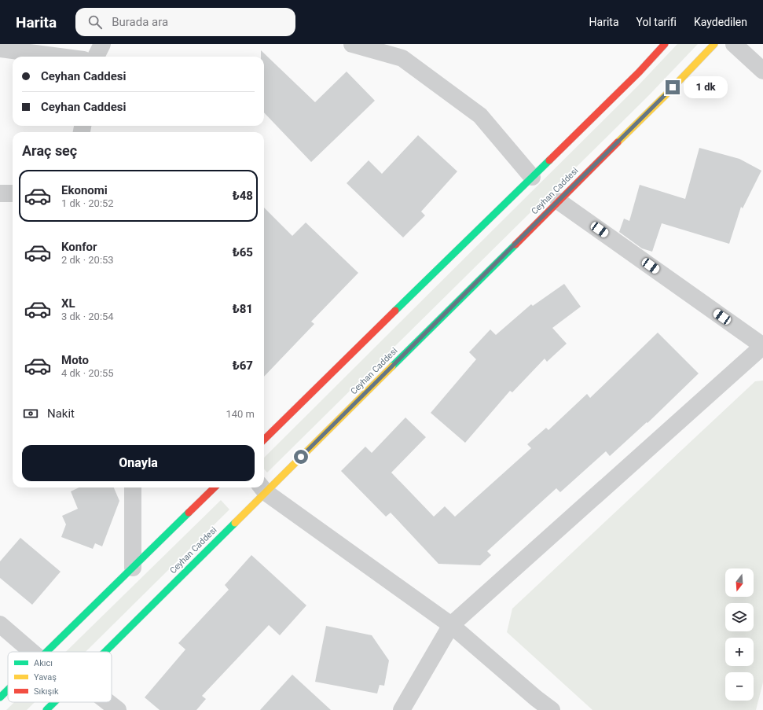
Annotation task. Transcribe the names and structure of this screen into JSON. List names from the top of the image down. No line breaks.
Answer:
{"streets":{"street":["Ceyhan Caddesi"]},"legend":["Akıcı","Yavaş","Sıkışık"],"north":"bottom","page":{"header":"Harita","search":"Burada ara","nav":["Harita","Yol tarifi","Kaydedilen"],"banner":["Ceyhan Caddesi","Ceyhan Caddesi"],"bubble":"1 dk","heading":"Araç seç","list":[{"name":"Ekonomi","note":"1 dk · 20:52","value":"₺48"},{"name":"Konfor","note":"2 dk · 20:53","value":"₺65"},{"name":"XL","note":"3 dk · 20:54","value":"₺81"},{"name":"Moto","note":"4 dk · 20:55","value":"₺67"}],"pay":["Nakit","140 m"],"buttons":"Onayla","map_buttons":["+","−"]}}
